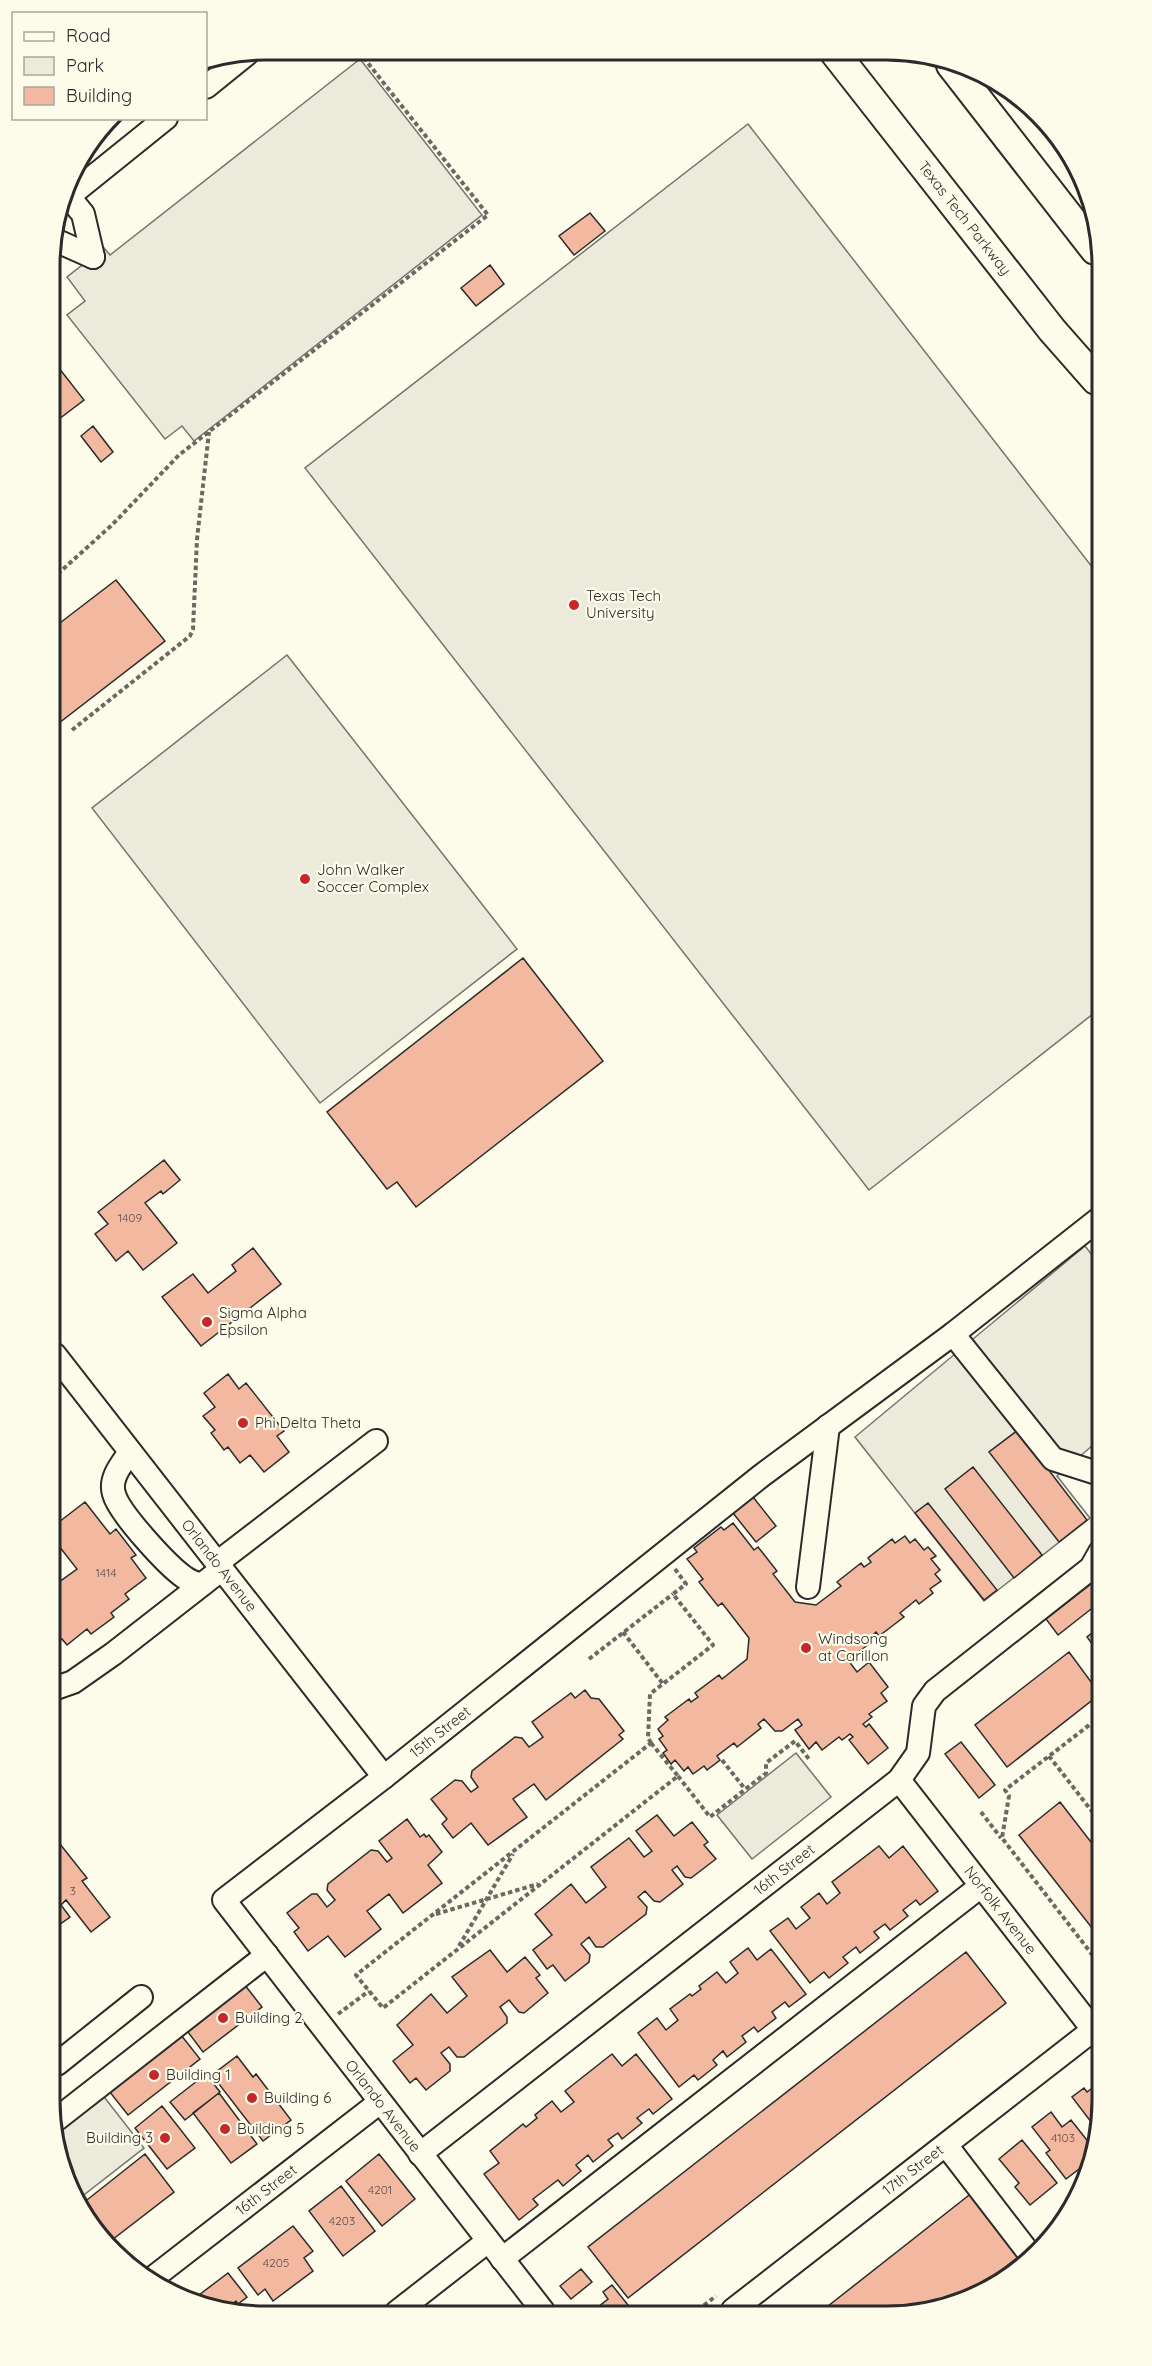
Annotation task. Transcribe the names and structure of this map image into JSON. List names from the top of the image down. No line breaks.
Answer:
{"streets":{"main road":["Texas Tech Parkway"],"street":["Orlando Avenue","15th Street","16th Street","Norfolk Avenue","17th Street"]},"crossings":[["Orlando Avenue","15th Street"],["Orlando Avenue","16th Street"],["16th Street","Norfolk Avenue"]],"places":["Texas Tech University","John Walker Soccer Complex","Sigma Alpha Epsilon","Phi Delta Theta","Windsong at Carillon","Building 2","Building 1","Building 6","Building 5","Building 3"],"house_numbers":["1409","1414","3","4103","4201","4203","4205"],"legend":["Road","Park","Building"]}
